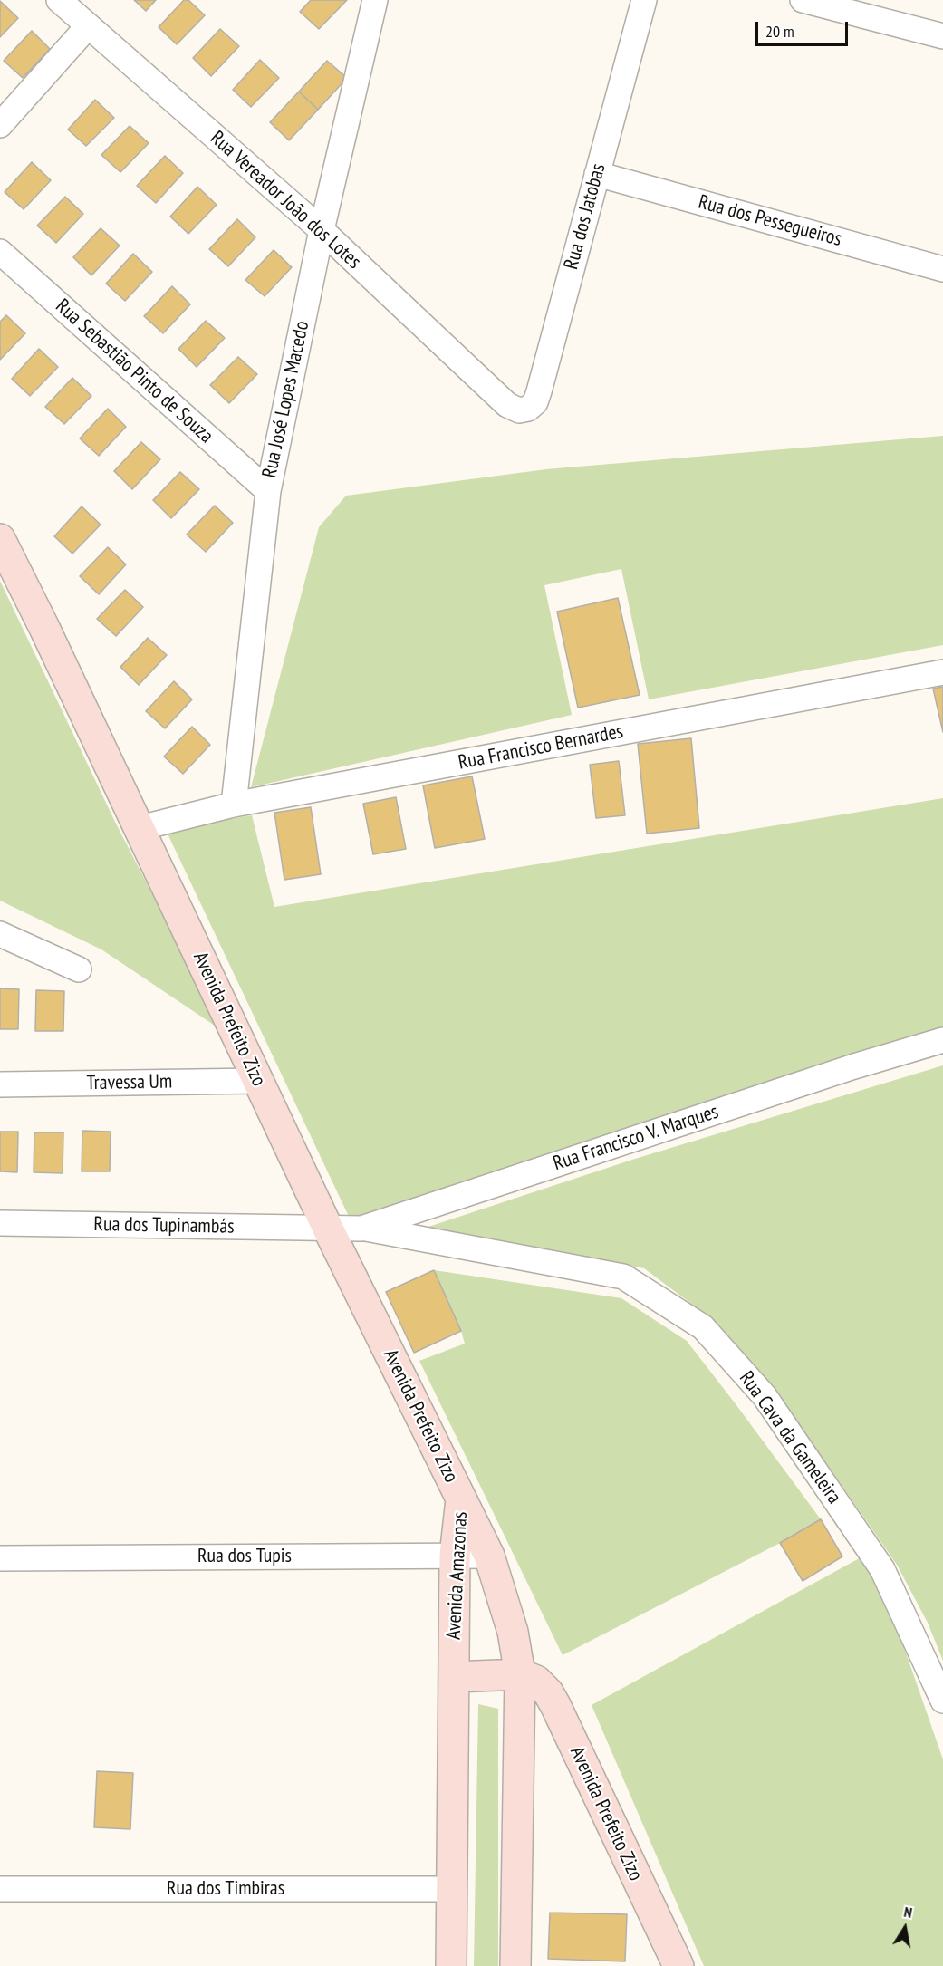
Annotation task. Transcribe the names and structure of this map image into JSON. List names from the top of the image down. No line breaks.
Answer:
{"streets":{"main road":["Avenida Prefeito Zizo","Avenida Amazonas"],"street":["Rua Vereador João dos Lotes","Rua dos Jatobas","Rua dos Pessegueiros","Rua Sebastião Pinto de Souza","Rua José Lopes Macedo","Rua Francisco Bernardes","Travessa Um","Rua Francisco V. Marques","Rua dos Tupinambás","Rua Cava da Gameleira","Rua dos Tupis","Rua dos Timbiras"]},"crossings":[["Rua Vereador João dos Lotes","Rua dos Jatobas"],["Rua Vereador João dos Lotes","Rua José Lopes Macedo"],["Rua dos Jatobas","Rua dos Pessegueiros"],["Rua Sebastião Pinto de Souza","Rua José Lopes Macedo"],["Rua José Lopes Macedo","Rua Francisco Bernardes"],["Rua Francisco Bernardes","Avenida Prefeito Zizo"],["Avenida Prefeito Zizo","Travessa Um"],["Avenida Prefeito Zizo","Rua Francisco V. Marques"],["Avenida Prefeito Zizo","Rua dos Tupinambás"],["Avenida Prefeito Zizo","Avenida Amazonas"],["Rua Francisco V. Marques","Rua dos Tupinambás"],["Rua Francisco V. Marques","Rua Cava da Gameleira"],["Rua dos Tupis","Avenida Amazonas"],["Avenida Amazonas","Rua dos Timbiras"]],"scale_bar":"20 m","north":"top"}
